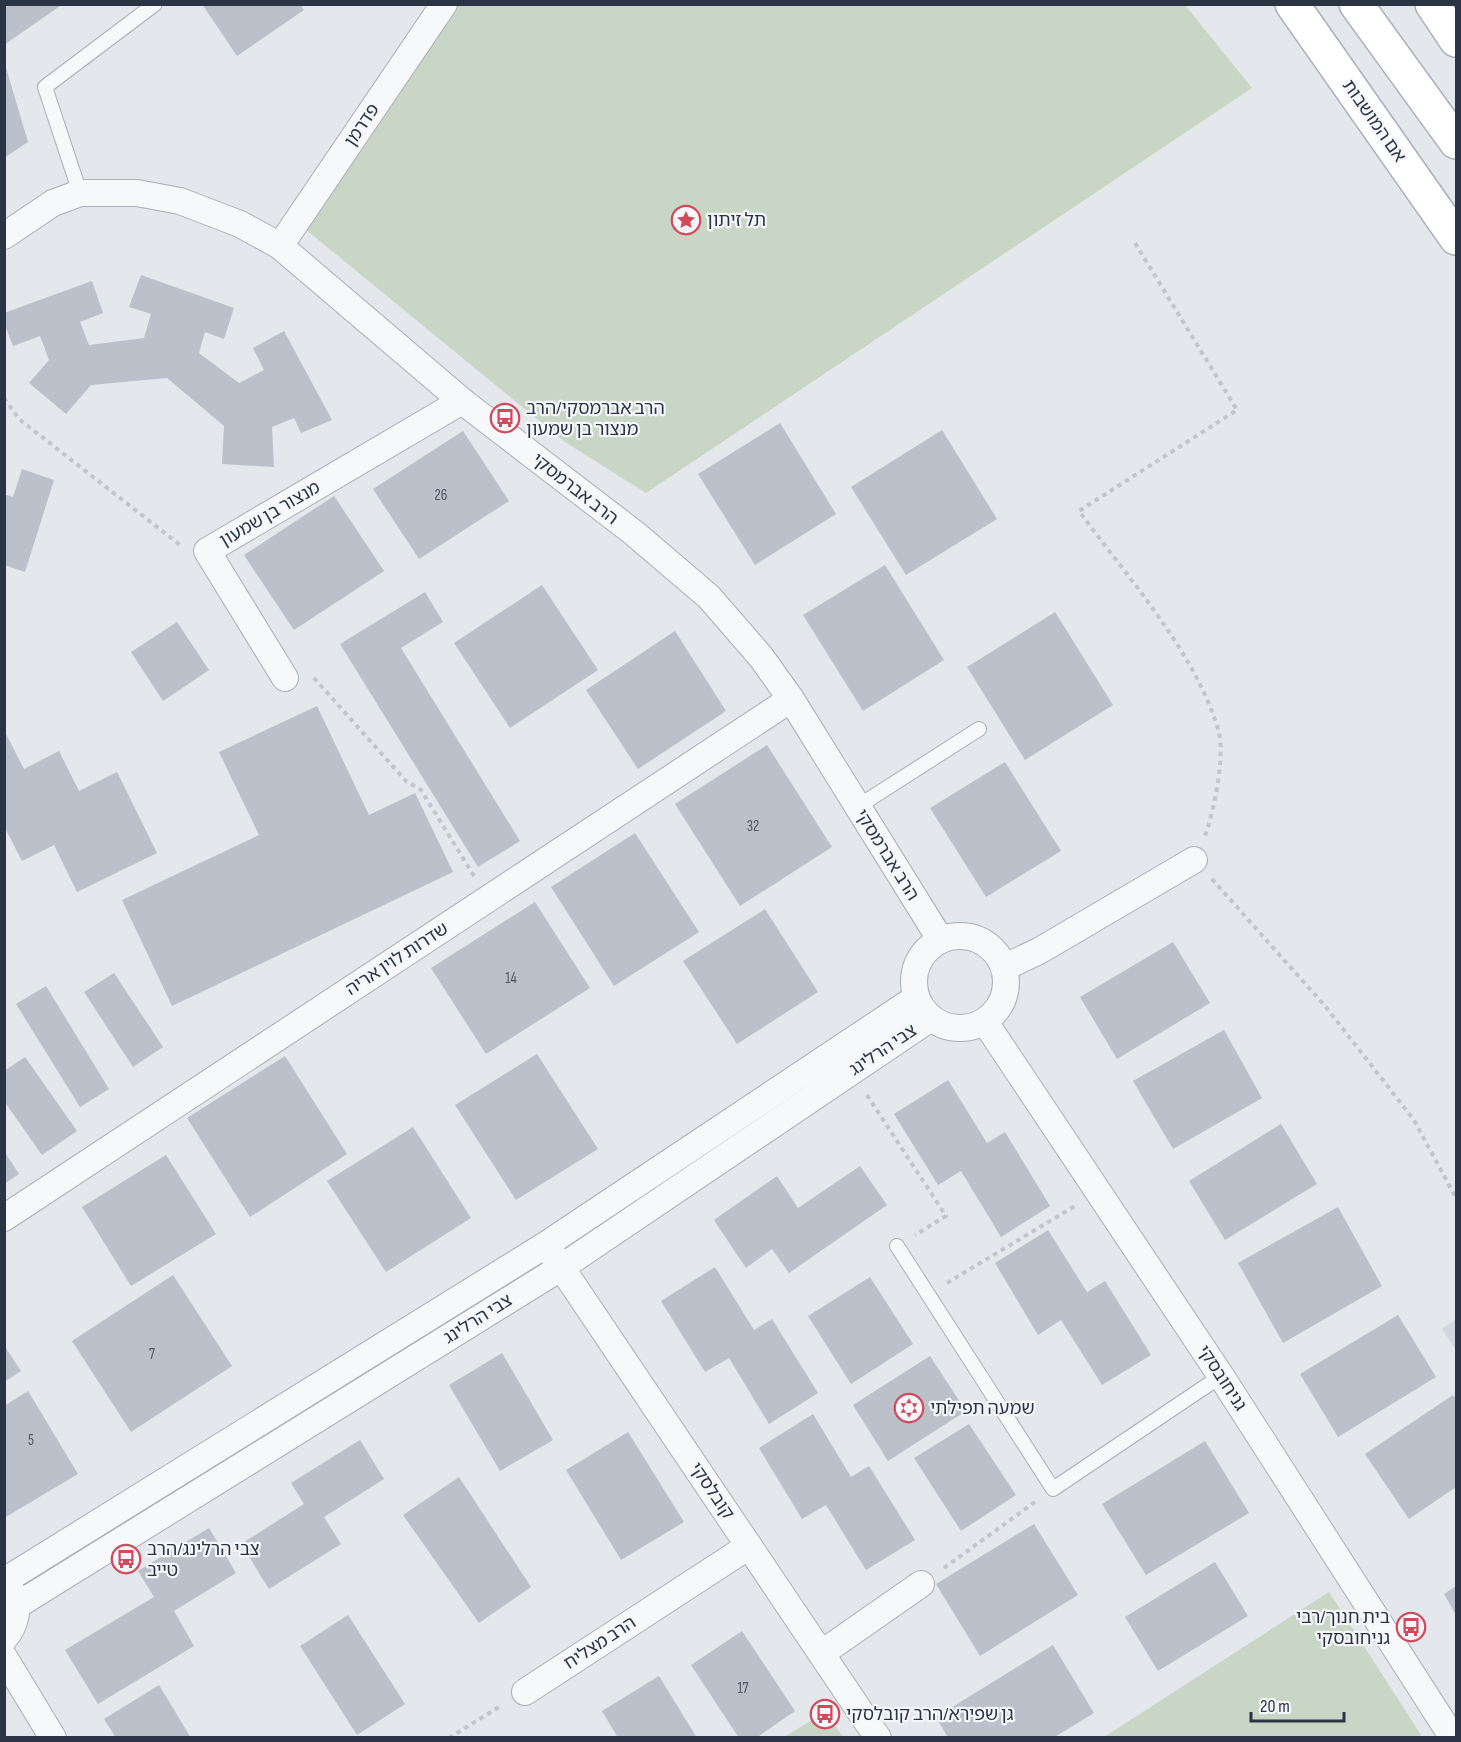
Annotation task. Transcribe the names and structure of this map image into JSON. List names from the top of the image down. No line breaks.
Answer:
{"streets":{"main road":["אם המושבות"],"street":["פדרמן","הרב אברמסקי","מנצור בן שמעון","שדרות לוין אריה","צבי הרלינג","גניחובסקי","קובלסקי","הרב מצליח"]},"crossings":[["פדרמן","הרב אברמסקי"],["הרב אברמסקי","מנצור בן שמעון"],["הרב אברמסקי","שדרות לוין אריה"],["הרב אברמסקי","צבי הרלינג"],["הרב אברמסקי","גניחובסקי"],["צבי הרלינג","גניחובסקי"],["צבי הרלינג","קובלסקי"],["קובלסקי","הרב מצליח"]],"places":{"place":["תל זיתון"],"bus stop":["הרב אברמסקי/הרב מנצור בן שמעון","צבי הרלינג/הרב טייב","בית חנוך/רבי גניחובסקי","גן שפירא/הרב קובלסקי"],"synagogue":["שמעה תפילתי"]},"house_numbers":["26","32","14","7","5","17"],"scale_bar":"20 m"}
